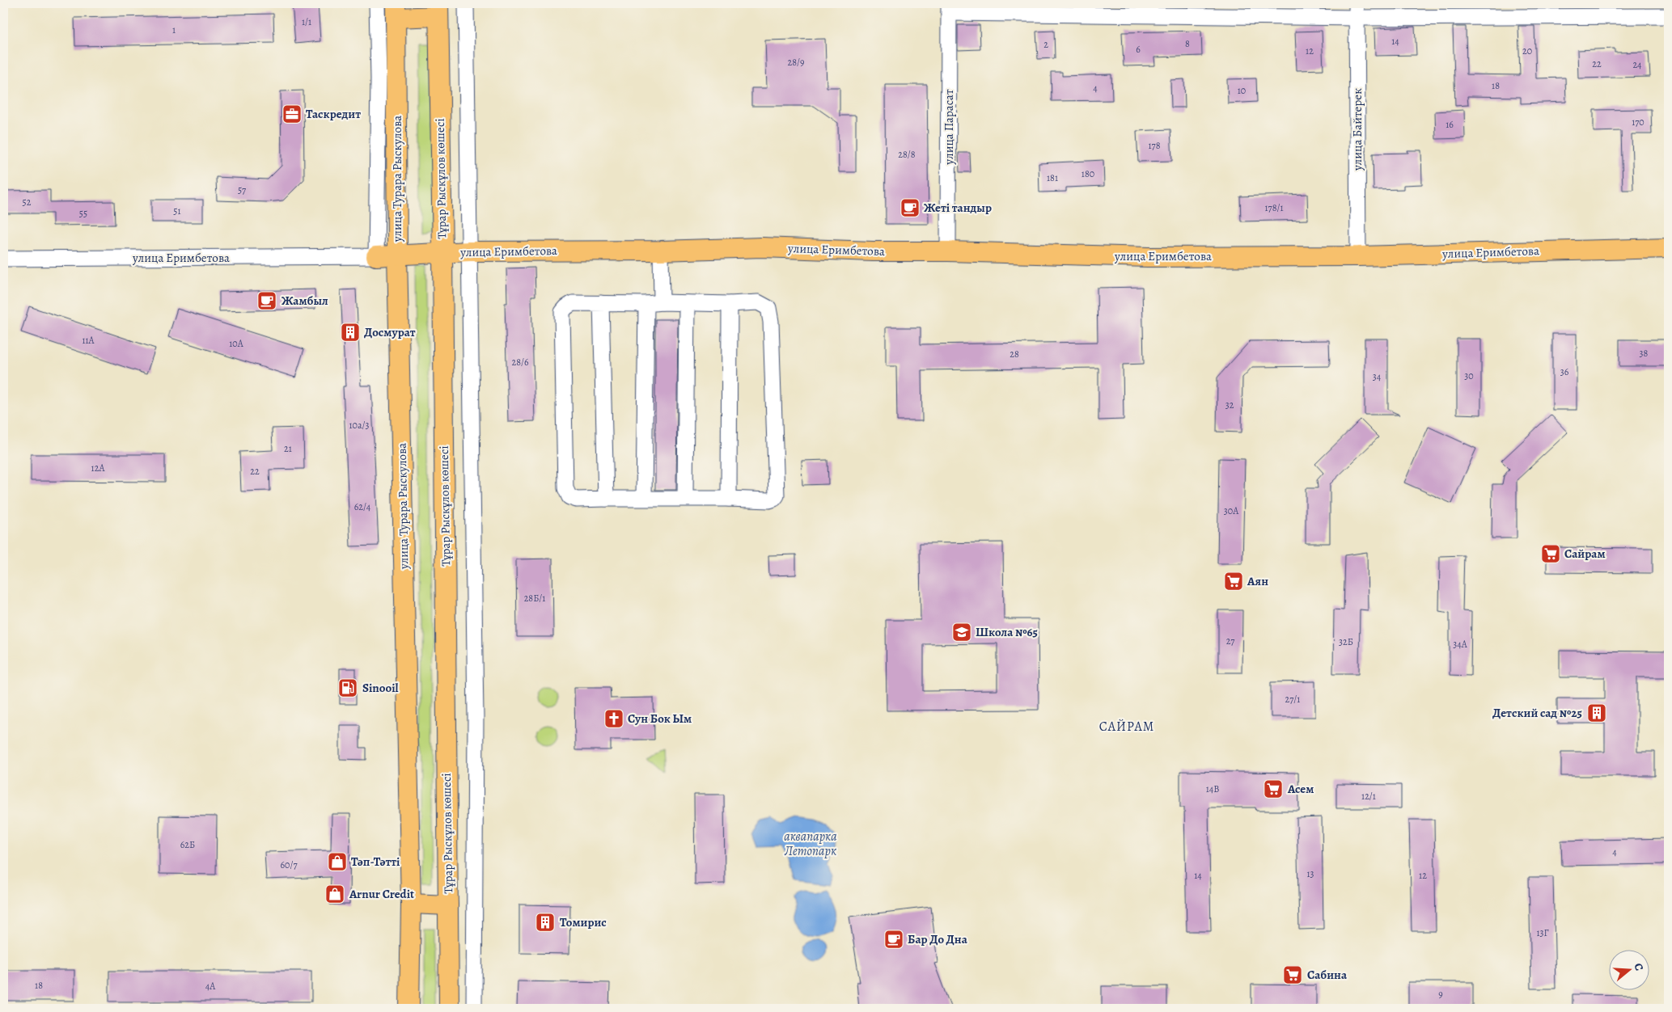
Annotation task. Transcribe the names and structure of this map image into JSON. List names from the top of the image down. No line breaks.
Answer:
{"streets":{"main road":["улица Турара Рыскулова","Тұрар Рыскұлов көшесі","улица Еримбетова"],"street":["улица Парасат","улица Байтерек"]},"crossings":[["улица Парасат","улица Еримбетова"],["улица Байтерек","улица Еримбетова"],["улица Турара Рыскулова","улица Еримбетова"],["Тұрар Рыскұлов көшесі","улица Еримбетова"]],"districts":["САЙРАМ"],"water":["аквапарка Летопарк"],"places":{"office":["Таскредит"],"cafe":["Жеті тандыр","Жамбыл","Бар До Дна"],"building":["Досмурат","Детский сад №25","Томирис"],"supermarket":["Сайрам","Аян","Асем","Сабина"],"school or university":["Школа №65"],"fuel station":["Sinooil"],"church":["Сун Бок Ым"],"shop":["Тәп-Тәтті","Arnur Credit"]},"house_numbers":["1/1","1","14","8","2","6","12","20","28/9","22","24","18","4","10","170","16","178","28/8","180","181","57","52","178/1","51","55","11А","10А","38","28","28/6","36","30","34","32","10а/3","21","12А","22","62/4","30А","28Б/1","27","32Б","34А","27/1","14В","12/1","62Б","4","60/7","13","14","12","13Г","18","4А","9"],"north":"right"}
